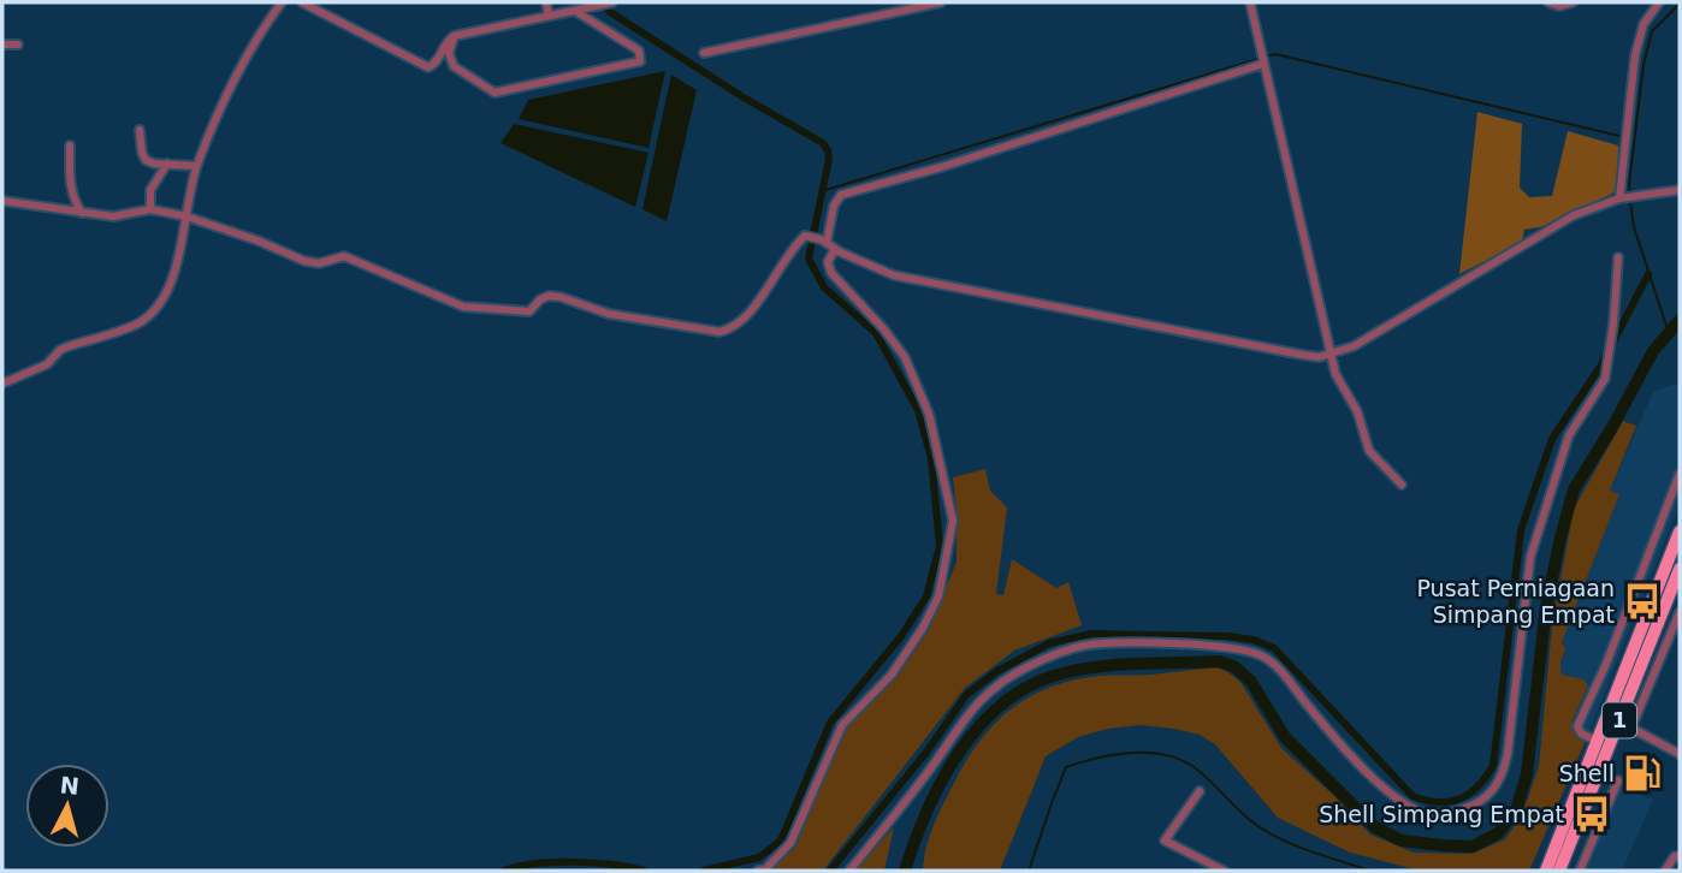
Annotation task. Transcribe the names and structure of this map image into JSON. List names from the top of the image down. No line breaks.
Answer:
{"streets":{"highway":["1"]},"places":{"bus stop":["Pusat Perniagaan Simpang Empat","Shell Simpang Empat"],"fuel station":["Shell"]},"north":"top"}
